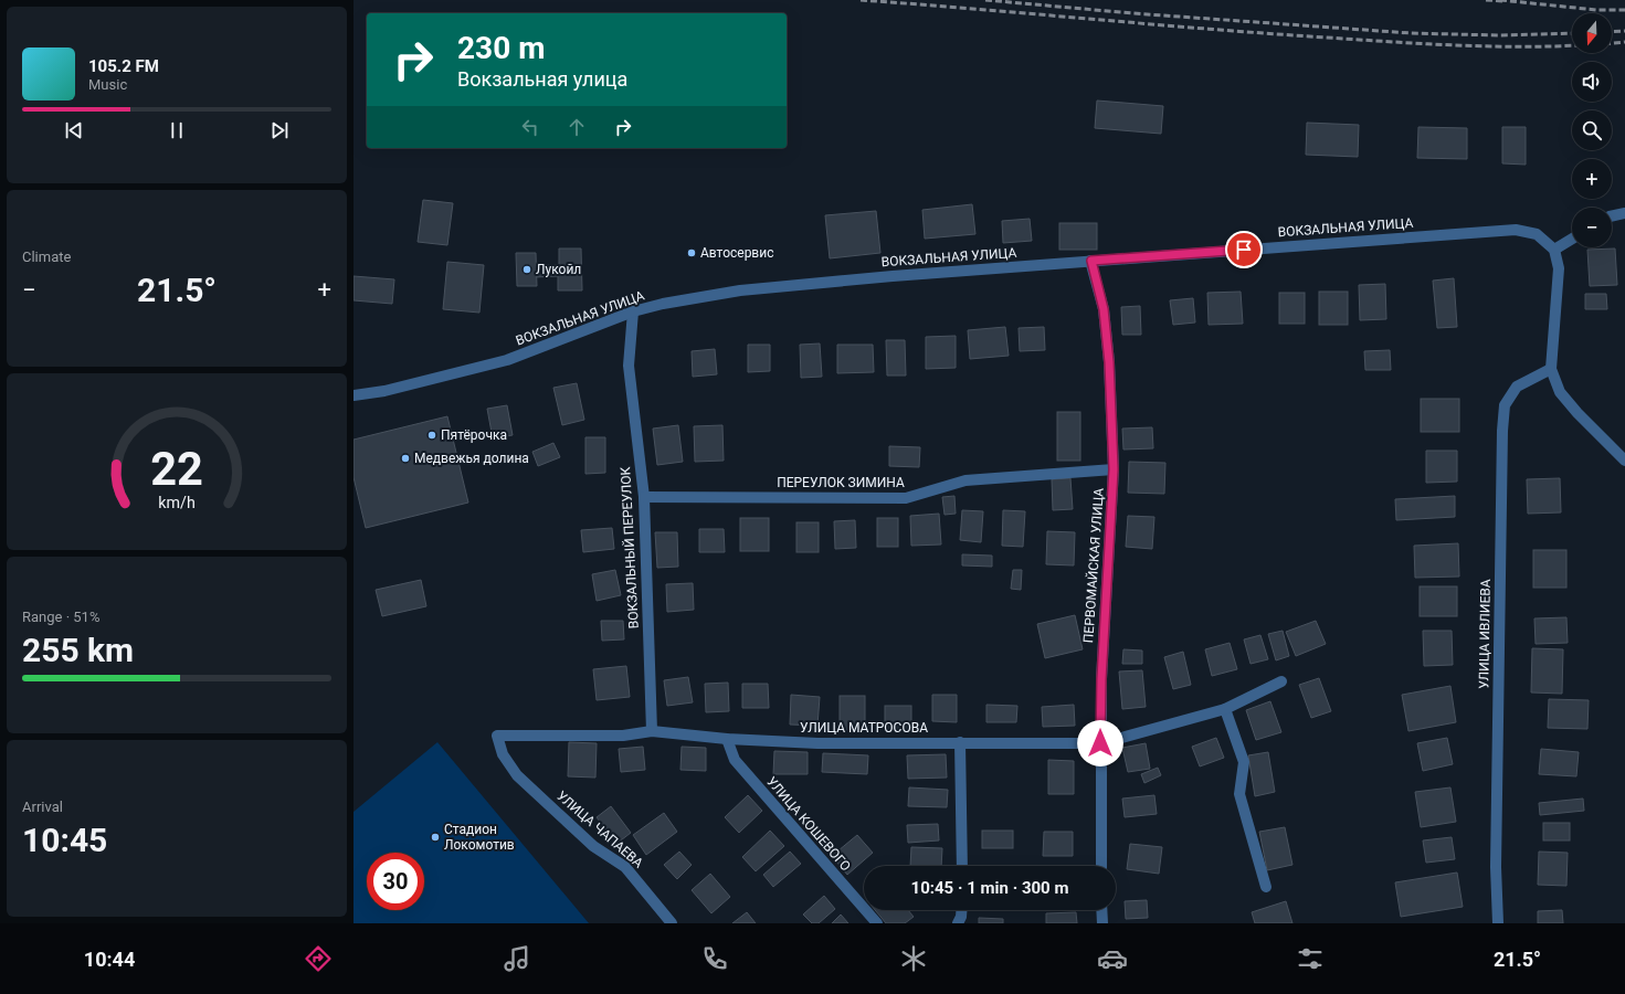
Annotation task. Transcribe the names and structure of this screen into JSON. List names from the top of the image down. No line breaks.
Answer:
{"streets":{"street":["ВОКЗАЛЬНАЯ УЛИЦА","ПЕРЕУЛОК ЗИМИНА","ВОКЗАЛЬНЫЙ ПЕРЕУЛОК","ПЕРВОМАЙСКАЯ УЛИЦА","УЛИЦА ИВЛИЕВА","УЛИЦА МАТРОСОВА","УЛИЦА КОШЕВОГО","УЛИЦА ЧАПАЕВА"]},"crossings":[["ВОКЗАЛЬНАЯ УЛИЦА","ВОКЗАЛЬНЫЙ ПЕРЕУЛОК"],["ВОКЗАЛЬНАЯ УЛИЦА","ПЕРВОМАЙСКАЯ УЛИЦА"],["ПЕРЕУЛОК ЗИМИНА","ВОКЗАЛЬНЫЙ ПЕРЕУЛОК"],["ПЕРЕУЛОК ЗИМИНА","ПЕРВОМАЙСКАЯ УЛИЦА"],["ВОКЗАЛЬНЫЙ ПЕРЕУЛОК","УЛИЦА МАТРОСОВА"],["ПЕРВОМАЙСКАЯ УЛИЦА","УЛИЦА МАТРОСОВА"],["УЛИЦА МАТРОСОВА","УЛИЦА КОШЕВОГО"],["УЛИЦА МАТРОСОВА","УЛИЦА ЧАПАЕВА"]],"places":["Автосервис","Лукойл","Пятёрочка","Медвежья долина","Стадион Локомотив"],"north":"bottom","page":{"map_buttons":["+","−"],"turn":["230 m","Вокзальная улица"],"song":["105.2 FM","Music"],"tile":["Climate",["Range · 51%","255 km"],["Arrival","10:45"]],"heat":["−","21.5°","+"],"limit":"30","trip":"10:45 · 1 min · 300 m","tabs":["10:44","21.5°"],"gauge":["22","km/h"]}}
